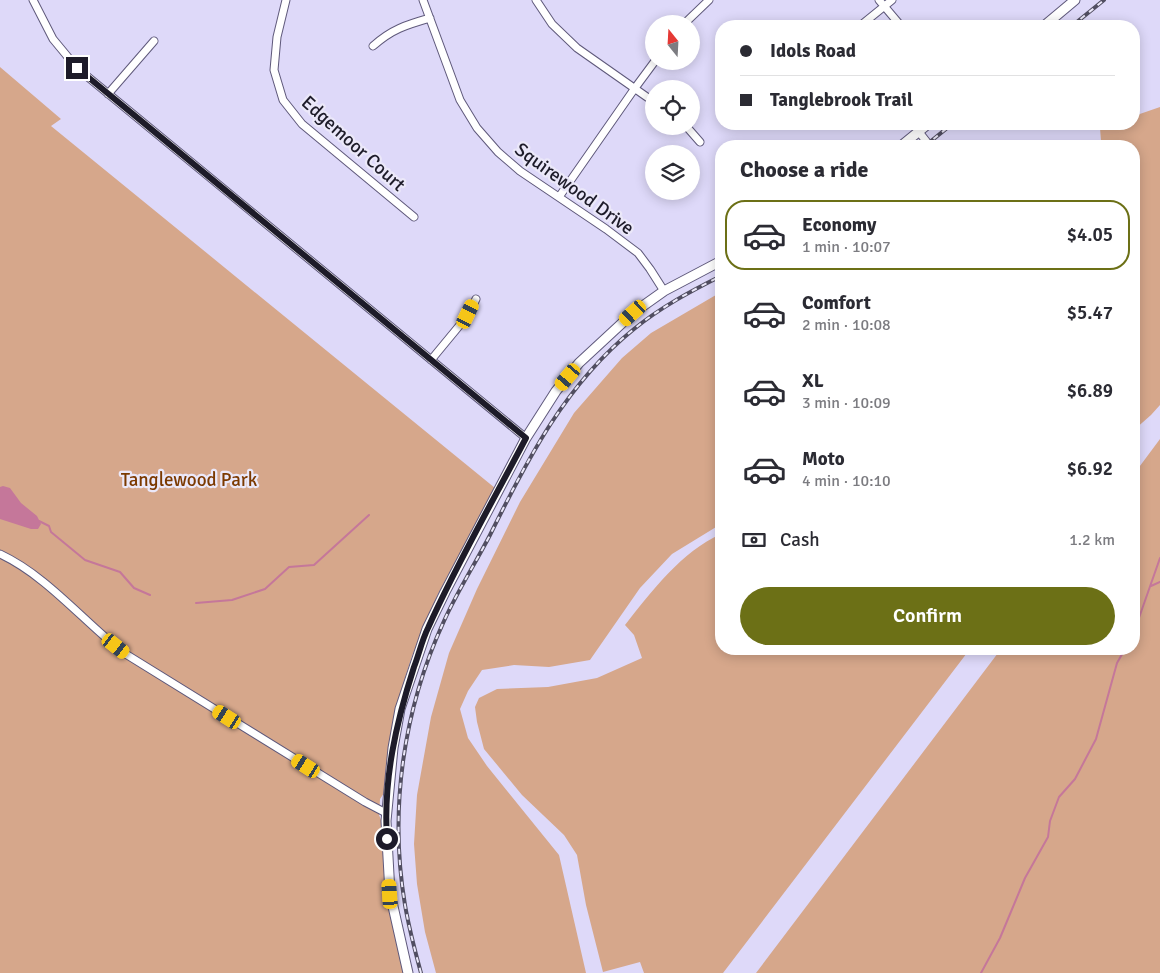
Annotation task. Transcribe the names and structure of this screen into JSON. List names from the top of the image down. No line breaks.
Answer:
{"streets":{"street":["Edgemoor Court","Squirewood Drive"]},"parks":["Tanglewood Park"],"north":"top","page":{"banner":["Idols Road","Tanglebrook Trail"],"heading":"Choose a ride","list":[{"name":"Economy","note":"1 min · 10:07","value":"$4.05"},{"name":"Comfort","note":"2 min · 10:08","value":"$5.47"},{"name":"XL","note":"3 min · 10:09","value":"$6.89"},{"name":"Moto","note":"4 min · 10:10","value":"$6.92"}],"pay":["Cash","1.2 km"],"buttons":"Confirm"}}
